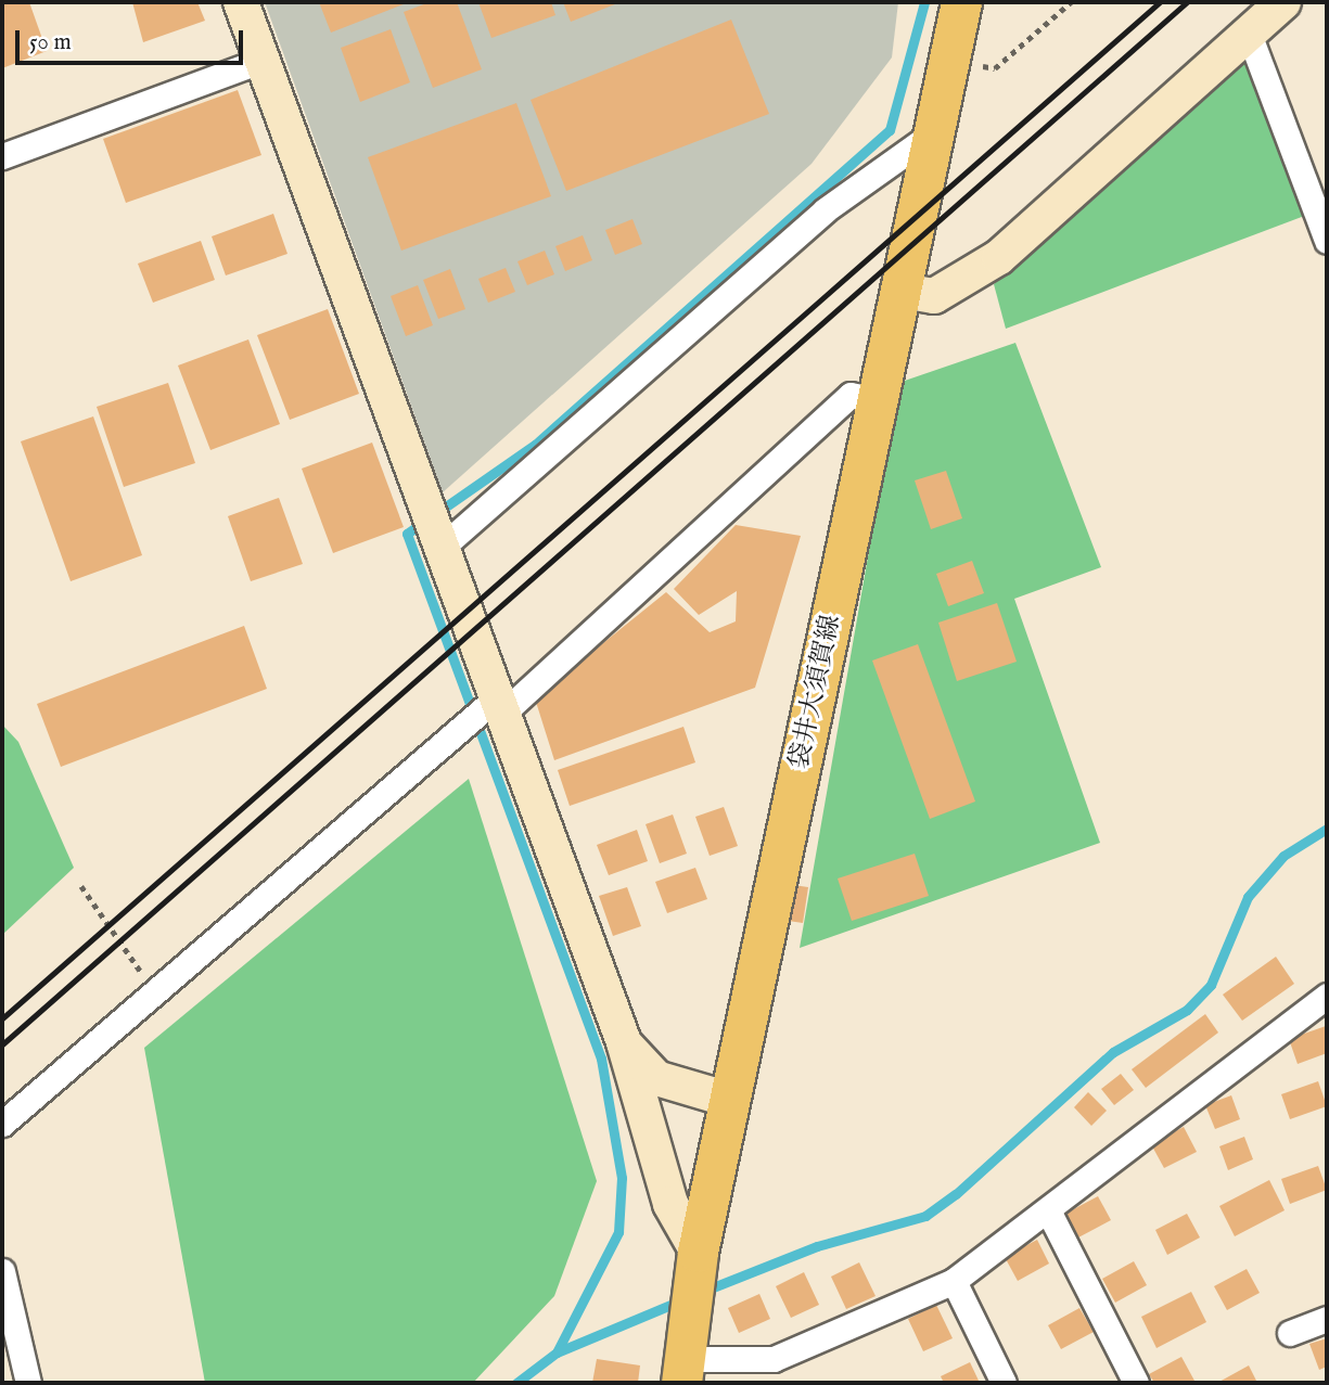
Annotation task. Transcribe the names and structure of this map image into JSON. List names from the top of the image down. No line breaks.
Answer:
{"streets":{"main road":["袋井大須賀線"]},"scale_bar":"50 m"}
